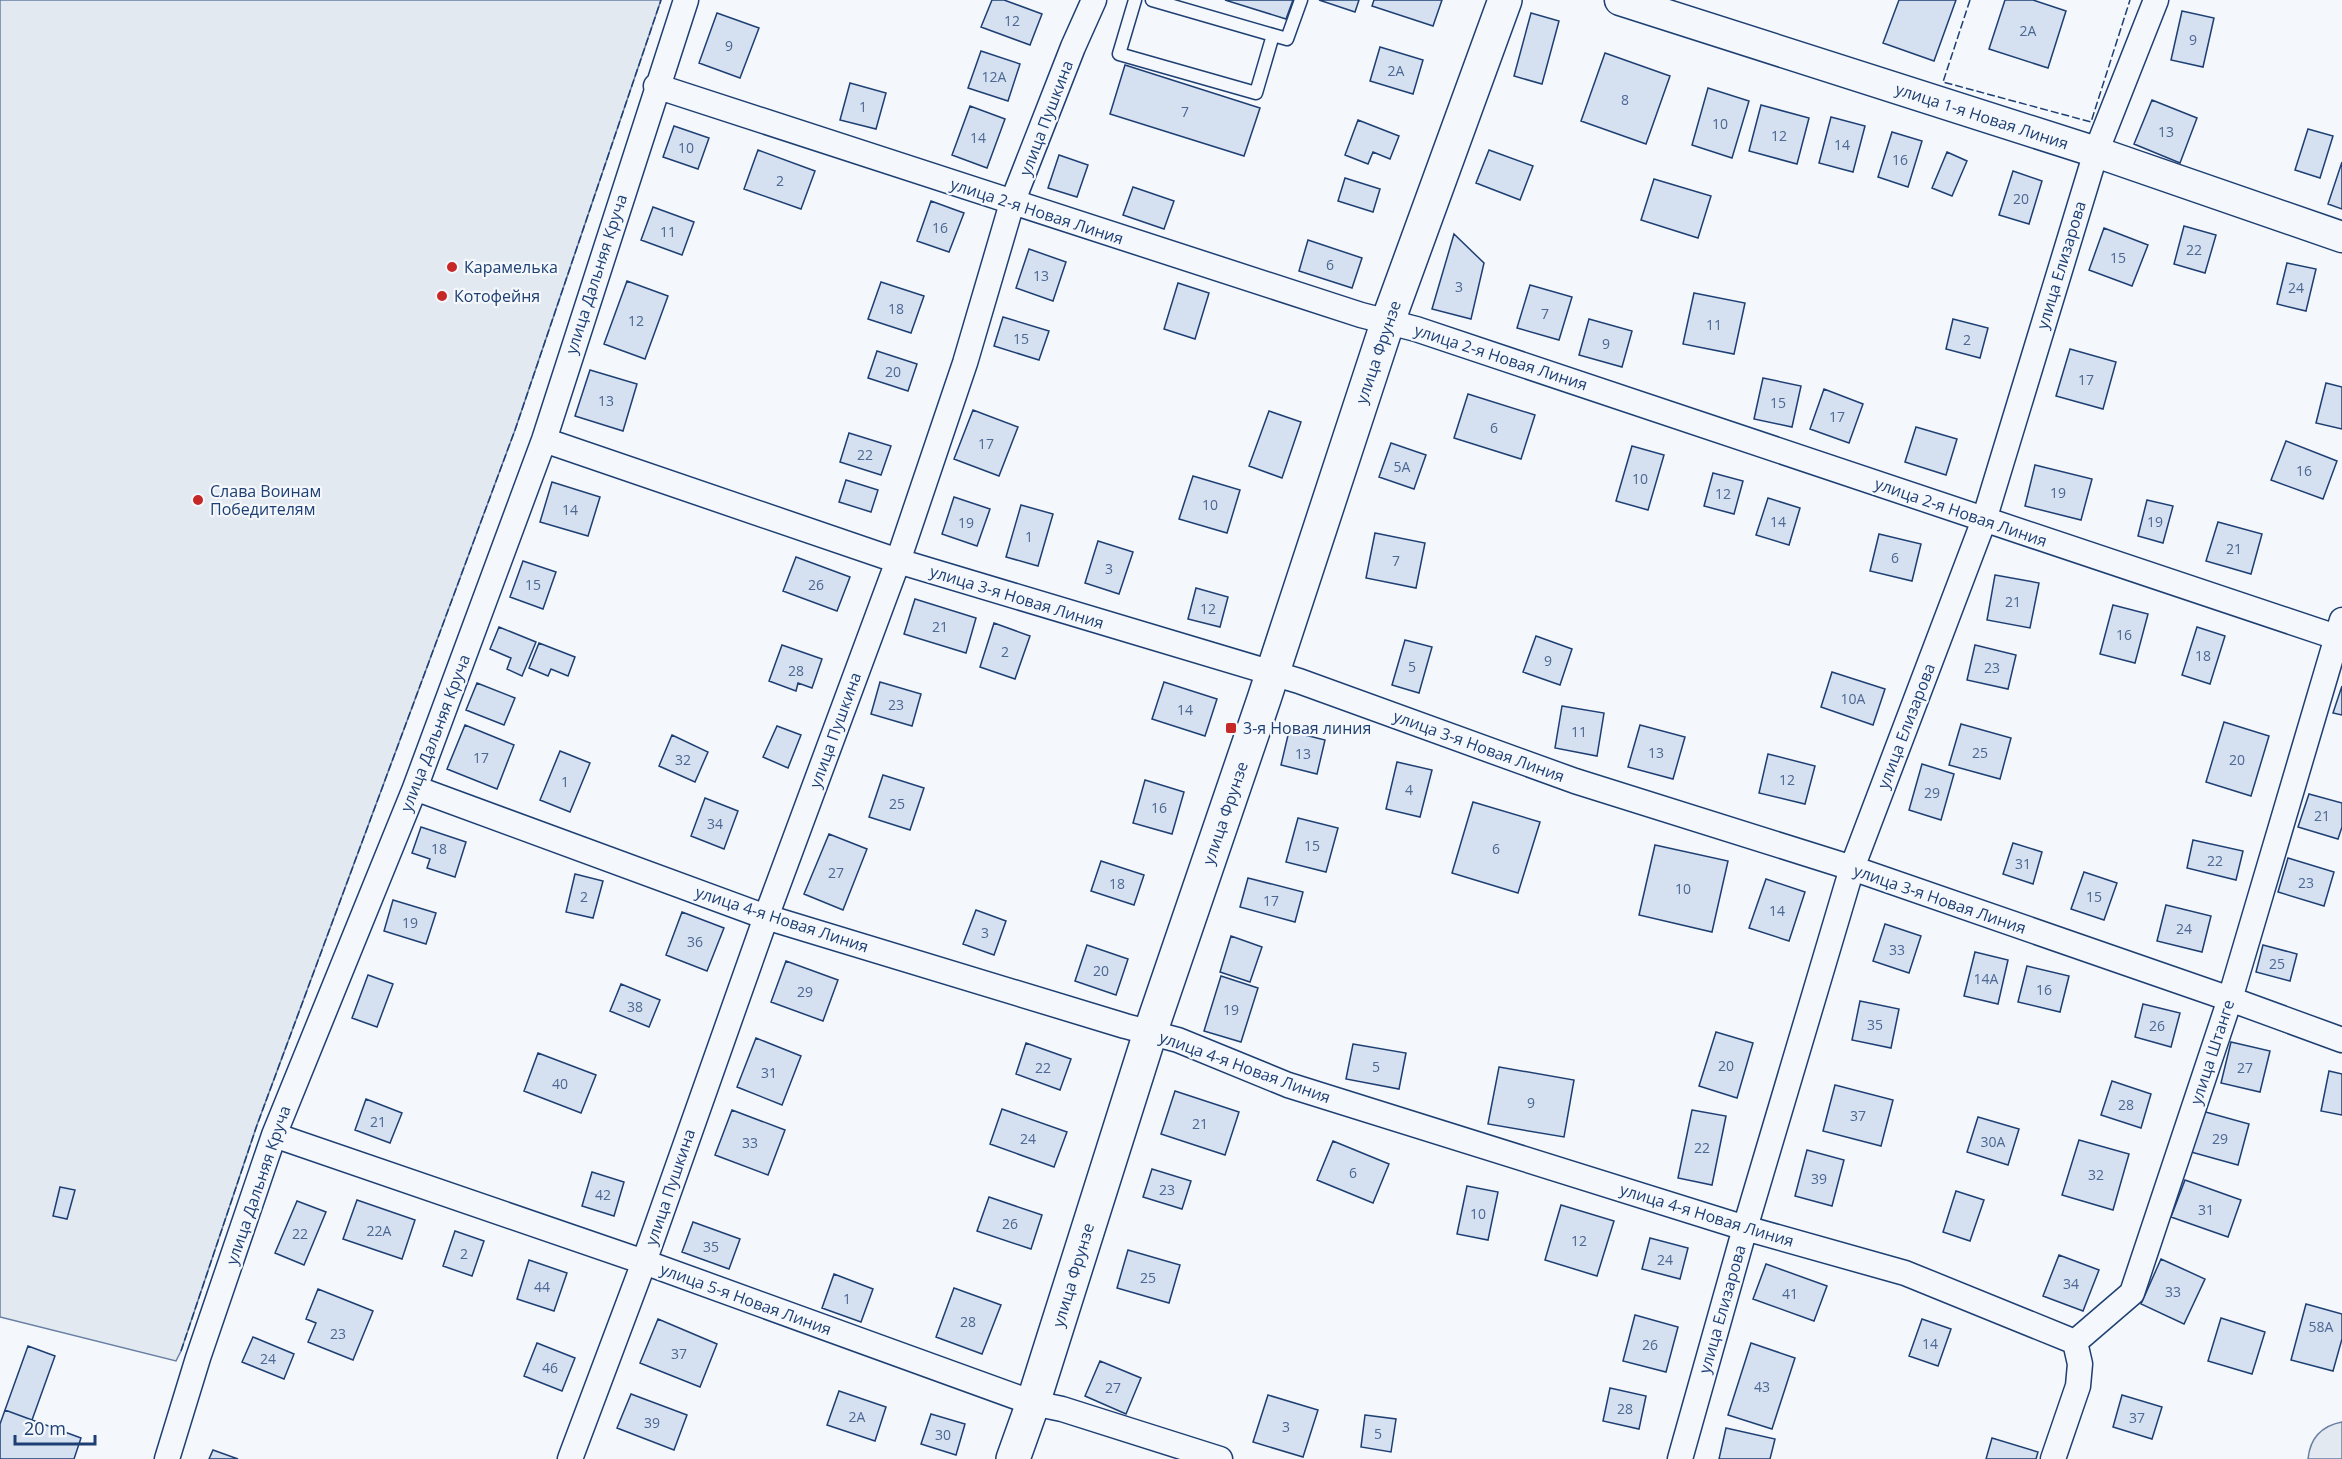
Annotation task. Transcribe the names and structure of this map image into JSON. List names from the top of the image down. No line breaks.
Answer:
{"streets":{"main road":["улица Фрунзе"],"street":["улица 1-я Новая Линия","улица Пушкина","улица 2-я Новая Линия","улица Елизарова","улица Дальняя Круча","улица 3-я Новая Линия","улица 4-я Новая Линия","улица Штанге","улица 5-я Новая Линия"]},"crossings":[["улица 1-я Новая Линия","улица Елизарова"],["улица Пушкина","улица 2-я Новая Линия"],["улица Пушкина","улица 3-я Новая Линия"],["улица Пушкина","улица 4-я Новая Линия"],["улица Пушкина","улица 5-я Новая Линия"],["улица 2-я Новая Линия","улица Елизарова"],["улица 2-я Новая Линия","улица Дальняя Круча"],["улица 2-я Новая Линия","улица Фрунзе"],["улица 2-я Новая Линия","улица Штанге"],["улица Елизарова","улица 3-я Новая Линия"],["улица Елизарова","улица 4-я Новая Линия"],["улица Дальняя Круча","улица 3-я Новая Линия"],["улица Дальняя Круча","улица 4-я Новая Линия"],["улица Дальняя Круча","улица 5-я Новая Линия"],["улица Фрунзе","улица 3-я Новая Линия"],["улица Фрунзе","улица 4-я Новая Линия"],["улица Фрунзе","улица 5-я Новая Линия"],["улица 3-я Новая Линия","улица Штанге"],["улица 4-я Новая Линия","улица Штанге"]],"places":{"other":["Карамелька","Котофейня","Слава Воинам Победителям"],"transit":["3-я Новая линия"]},"house_numbers":["12","2А","9","9","2А","12А","8","1","7","10","13","12","14","14","10","16","2","20","16","11","22","15","6","13","3","24","18","7","12","11","15","2","9","20","17","13","15","17","6","17","22","5А","16","10","19","12","10","14","14","19","19","1","21","6","7","3","15","26","21","12","21","16","2","18","9","5","23","28","10А","23","14","11","13","25","13","17","32","20","12","1","4","29","25","16","21","34","15","18","6","22","31","27","23","18","10","2","15","17","14","19","24","3","36","33","25","20","14А","16","29","38","19","35","26","20","5","22","27","31","40","9","28","37","21","21","24","29","30А","33","22","6","32","39","23","42","31","10","26","22А","22","12","35","2","24","25","34","44","33","41","1","28","58А","23","14","26","37","24","46","43","27","28","2А","37","39","3","5","30"],"scale_bar":"20 m"}
